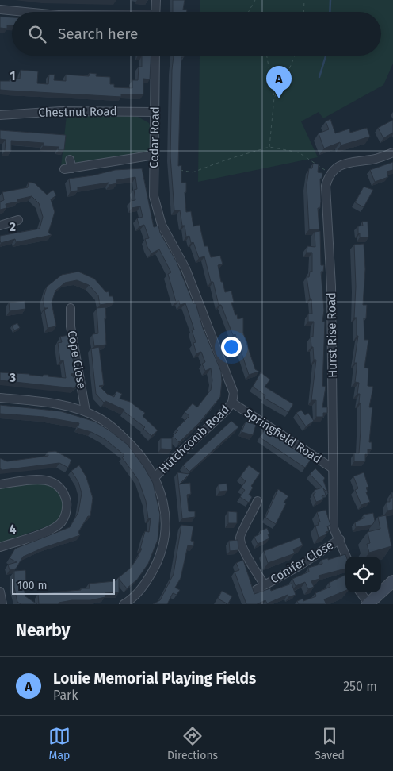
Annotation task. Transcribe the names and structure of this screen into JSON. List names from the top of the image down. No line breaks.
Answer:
{"streets":{"street":["Chestnut Road","Cedar Road","Hurst Rise Road","Cope Close","Springfield Road","Hutchcomb Road","Conifer Close"]},"crossings":[["Chestnut Road","Cedar Road"],["Cedar Road","Hutchcomb Road"],["Hurst Rise Road","Springfield Road"],["Hurst Rise Road","Conifer Close"],["Springfield Road","Hutchcomb Road"]],"scale_bar":"100 m","page":{"search":"Search here","pins":"A","scale":"100 m","heading":"Nearby","list":[{"mark":"A","name":"Louie Memorial Playing Fields","note":"Park","value":"250 m"}],"nav":["Map","Directions","Saved"]},"grid":{"rows":["1","2","3","4"]}}
